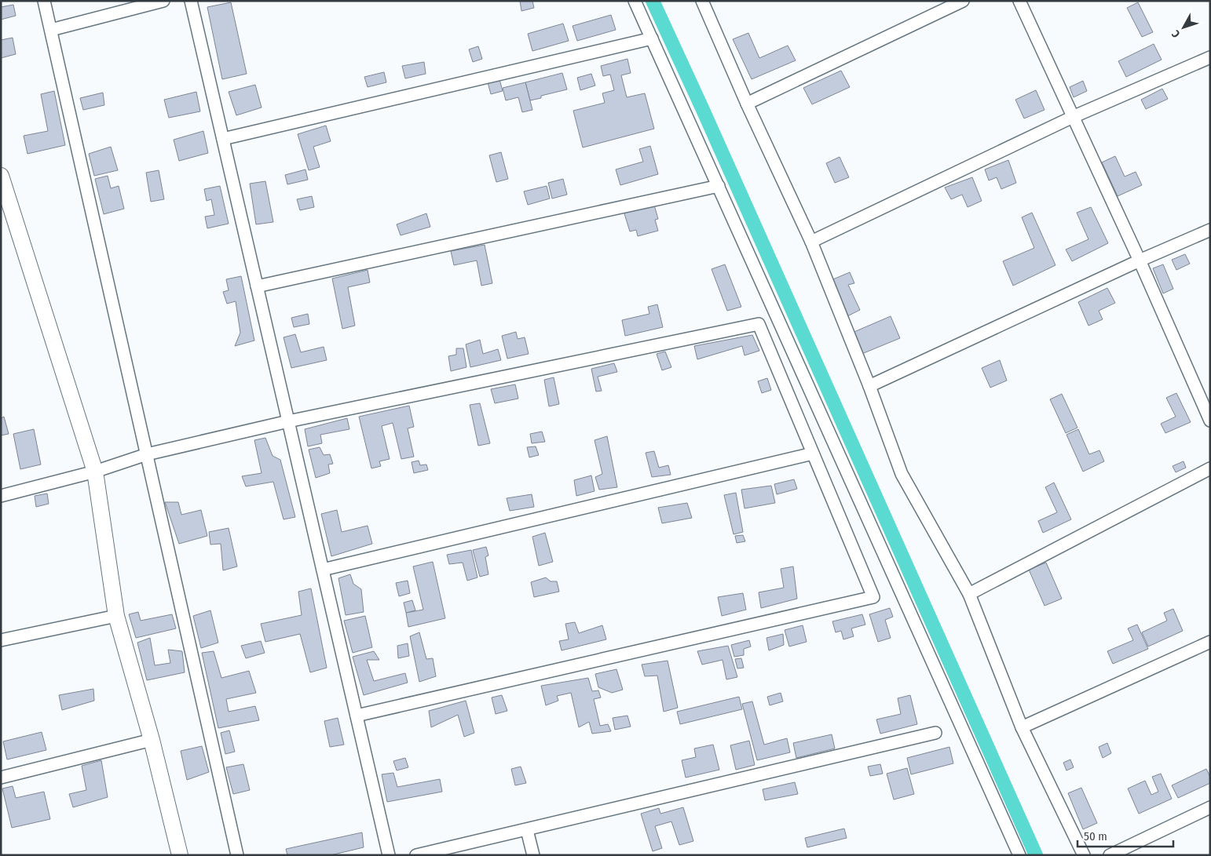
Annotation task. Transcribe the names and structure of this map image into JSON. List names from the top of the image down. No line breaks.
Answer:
{"scale_bar":"50 m","north":"bottom left"}
